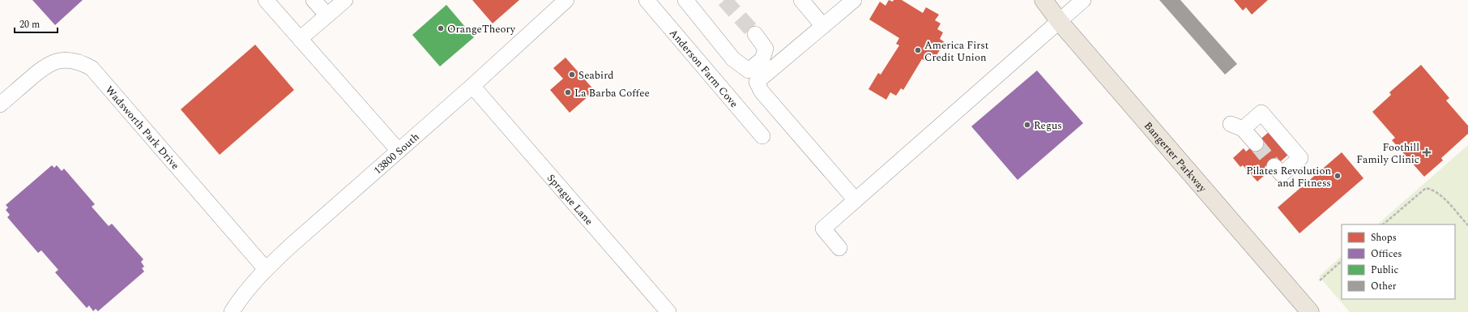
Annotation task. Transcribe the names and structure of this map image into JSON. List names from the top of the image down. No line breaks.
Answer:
{"streets":{"main road":["Bangerter Parkway"],"street":["Anderson Farm Cove","Wadsworth Park Drive","13800 South","Sprague Lane"]},"crossings":[["Wadsworth Park Drive","13800 South"],["13800 South","Sprague Lane"]],"places":{"other":["OrangeTheory","America First Credit Union","Seabird","La Barba Coffee","Regus","Pilates Revolution and Fitness"],"health":["Foothill Family Clinic"]},"legend":["Shops","Offices","Public","Other"],"scale_bar":"20 m"}
